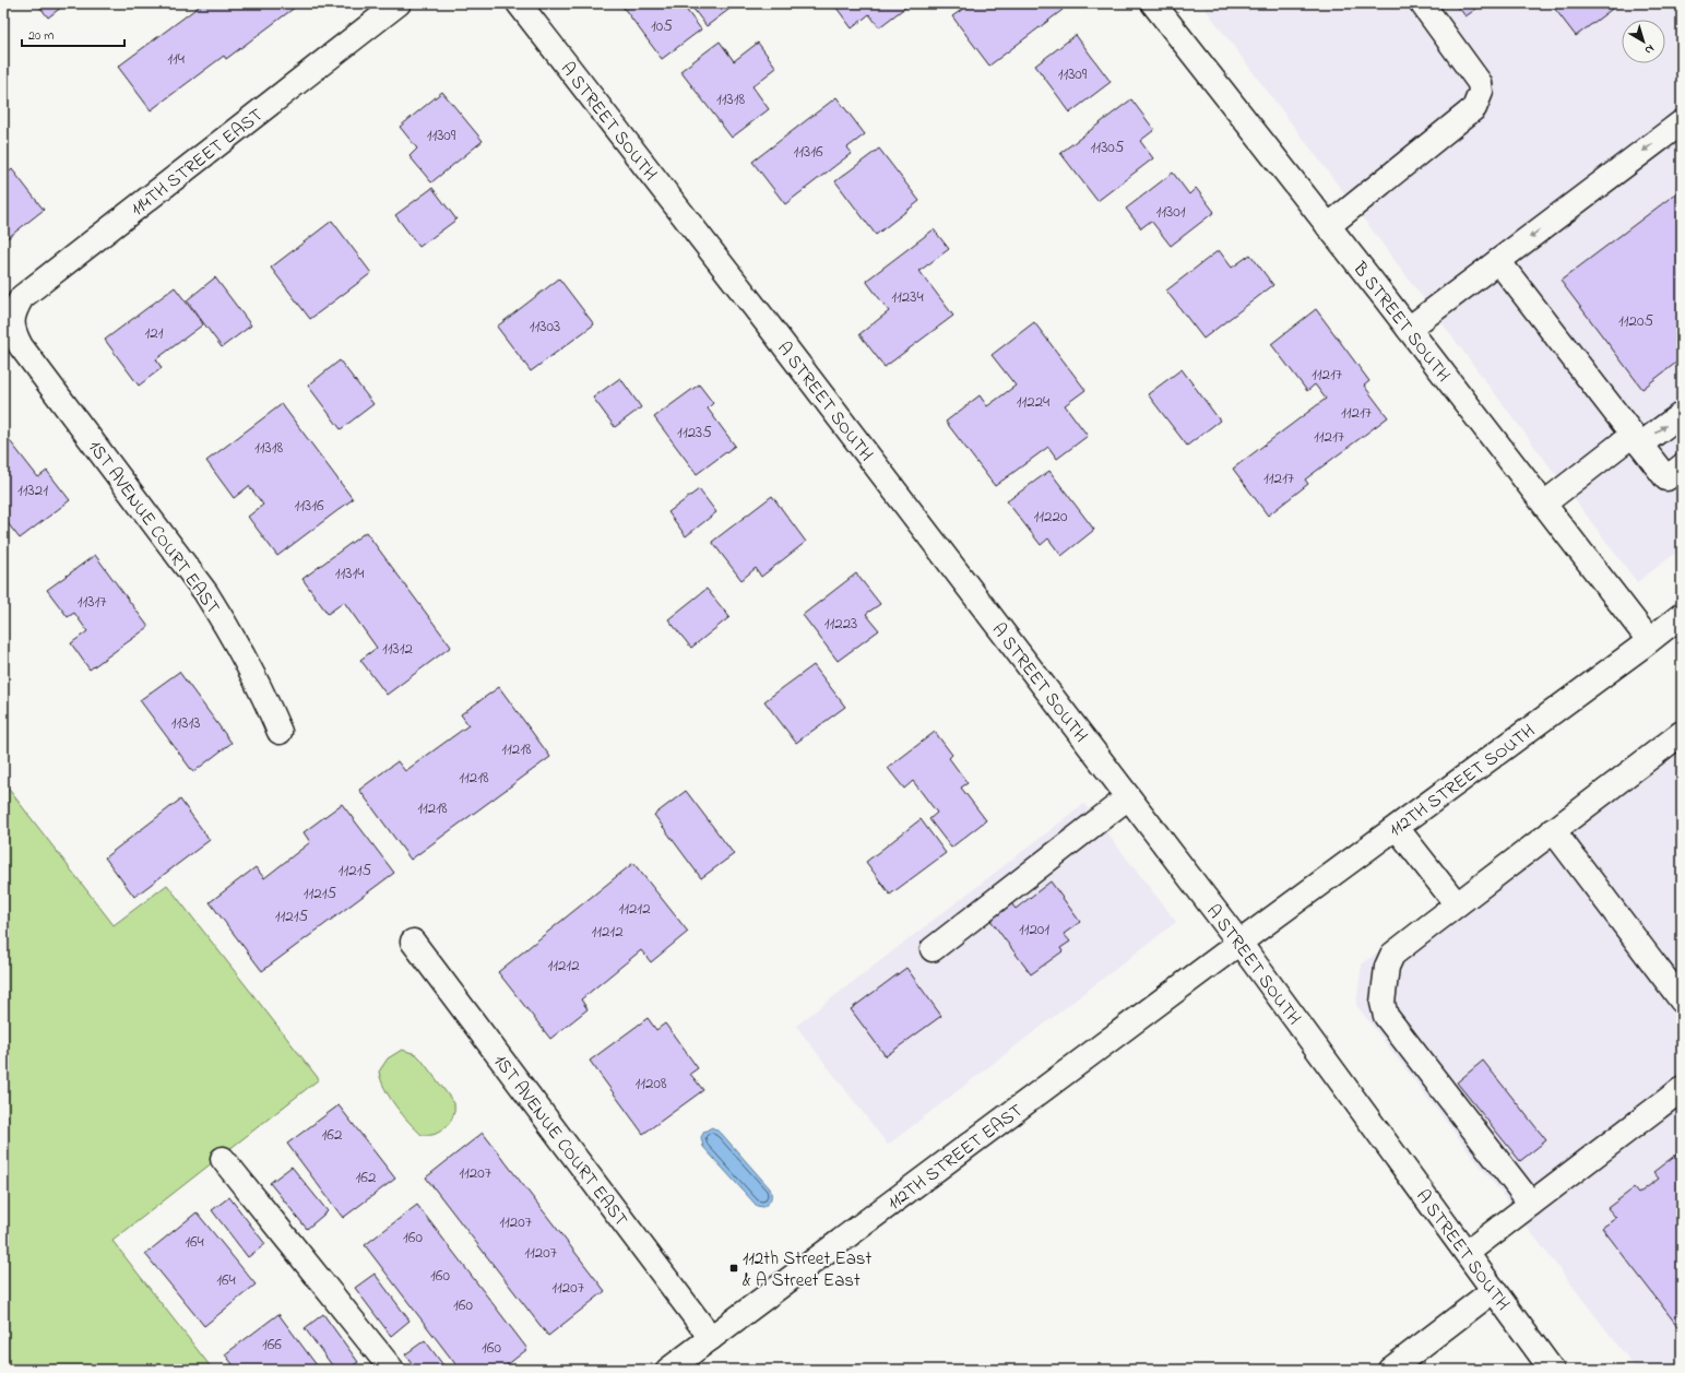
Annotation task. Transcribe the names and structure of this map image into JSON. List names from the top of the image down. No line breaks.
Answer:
{"streets":{"street":["A STREET SOUTH","114TH STREET EAST","B STREET SOUTH","1ST AVENUE COURT EAST","112TH STREET SOUTH","112TH STREET EAST"]},"crossings":[["A STREET SOUTH","112TH STREET SOUTH"],["A STREET SOUTH","112TH STREET EAST"],["114TH STREET EAST","1ST AVENUE COURT EAST"],["B STREET SOUTH","112TH STREET SOUTH"],["1ST AVENUE COURT EAST","112TH STREET EAST"],["112TH STREET SOUTH","112TH STREET EAST"]],"places":{"transit":["112th Street East & A Street East"]},"house_numbers":["105","114","11309","11318","11309","11305","11316","11301","11234","11205","11303","121","11217","11224","11217","11235","11217","11318","11217","11321","11316","11220","11314","11317","11223","11312","11313","11218","11218","11218","11215","11215","11212","11215","11201","11212","11212","11208","162","11207","162","11207","160","164","11207","160","164","11207","160","166","160"],"scale_bar":"20 m","north":"bottom right"}
